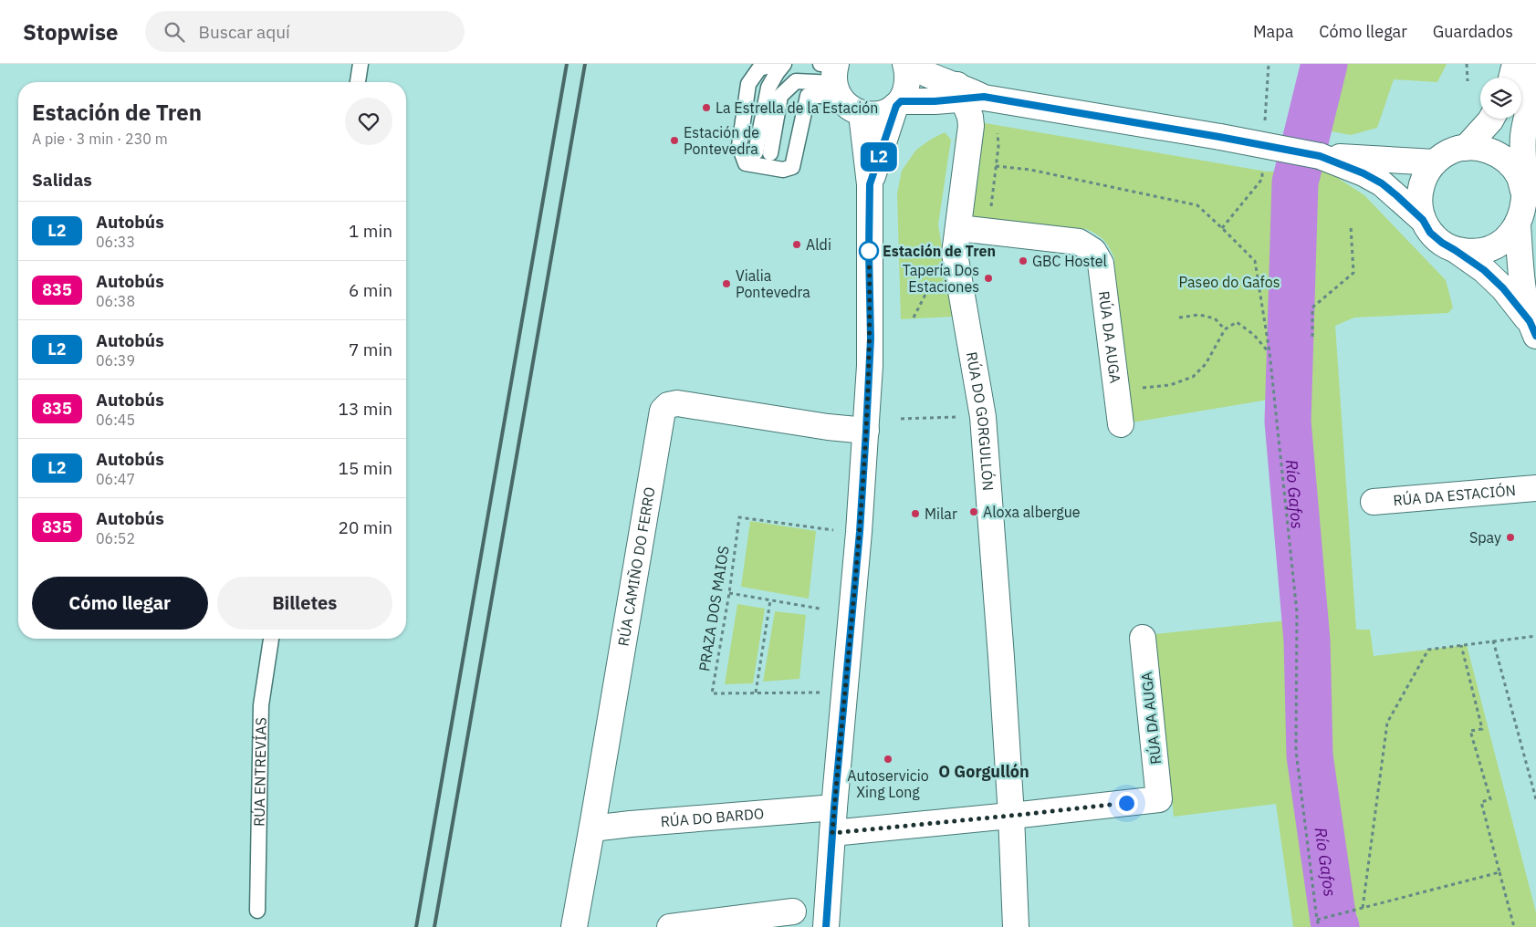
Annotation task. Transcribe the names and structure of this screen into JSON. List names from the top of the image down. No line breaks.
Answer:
{"streets":{"main road":["RÚA DA AUGA","RÚA DO GORGULLÓN","RÚA DA ESTACIÓN","RÚA CAMIÑO DO FERRO","RÚA DO BARDO"],"lane":["RÚA ENTREVÍAS"],"path":["PRAZA DOS MAIOS"]},"crossings":[["RÚA DA AUGA","RÚA DO GORGULLÓN"],["RÚA CAMIÑO DO FERRO","RÚA DO BARDO"]],"districts":["O Gorgullón"],"water":["Río Gafos"],"parks":["Paseo do Gafos"],"places":["La Estrella de la Estación","Estación de Pontevedra","Aldi","Estación de Tren","GBC Hostel","Tapería Dos Estaciones","Vialia Pontevedra","Aloxa albergue","Milar","Spay","Autoservicio Xing Long"],"lines":["bus line L2"],"page":{"header":"Stopwise","search":"Buscar aquí","nav":["Mapa","Cómo llegar","Guardados"],"on_map":"L2","heading":[["Estación de Tren","A pie · 3 min · 230 m"],"Salidas"],"list":[{"mark":"L2","name":"Autobús","note":"06:33","value":"1 min"},{"mark":"835","name":"Autobús","note":"06:38","value":"6 min"},{"mark":"L2","name":"Autobús","note":"06:39","value":"7 min"},{"mark":"835","name":"Autobús","note":"06:45","value":"13 min"},{"mark":"L2","name":"Autobús","note":"06:47","value":"15 min"},{"mark":"835","name":"Autobús","note":"06:52","value":"20 min"}],"buttons":["Cómo llegar","Billetes"]}}
